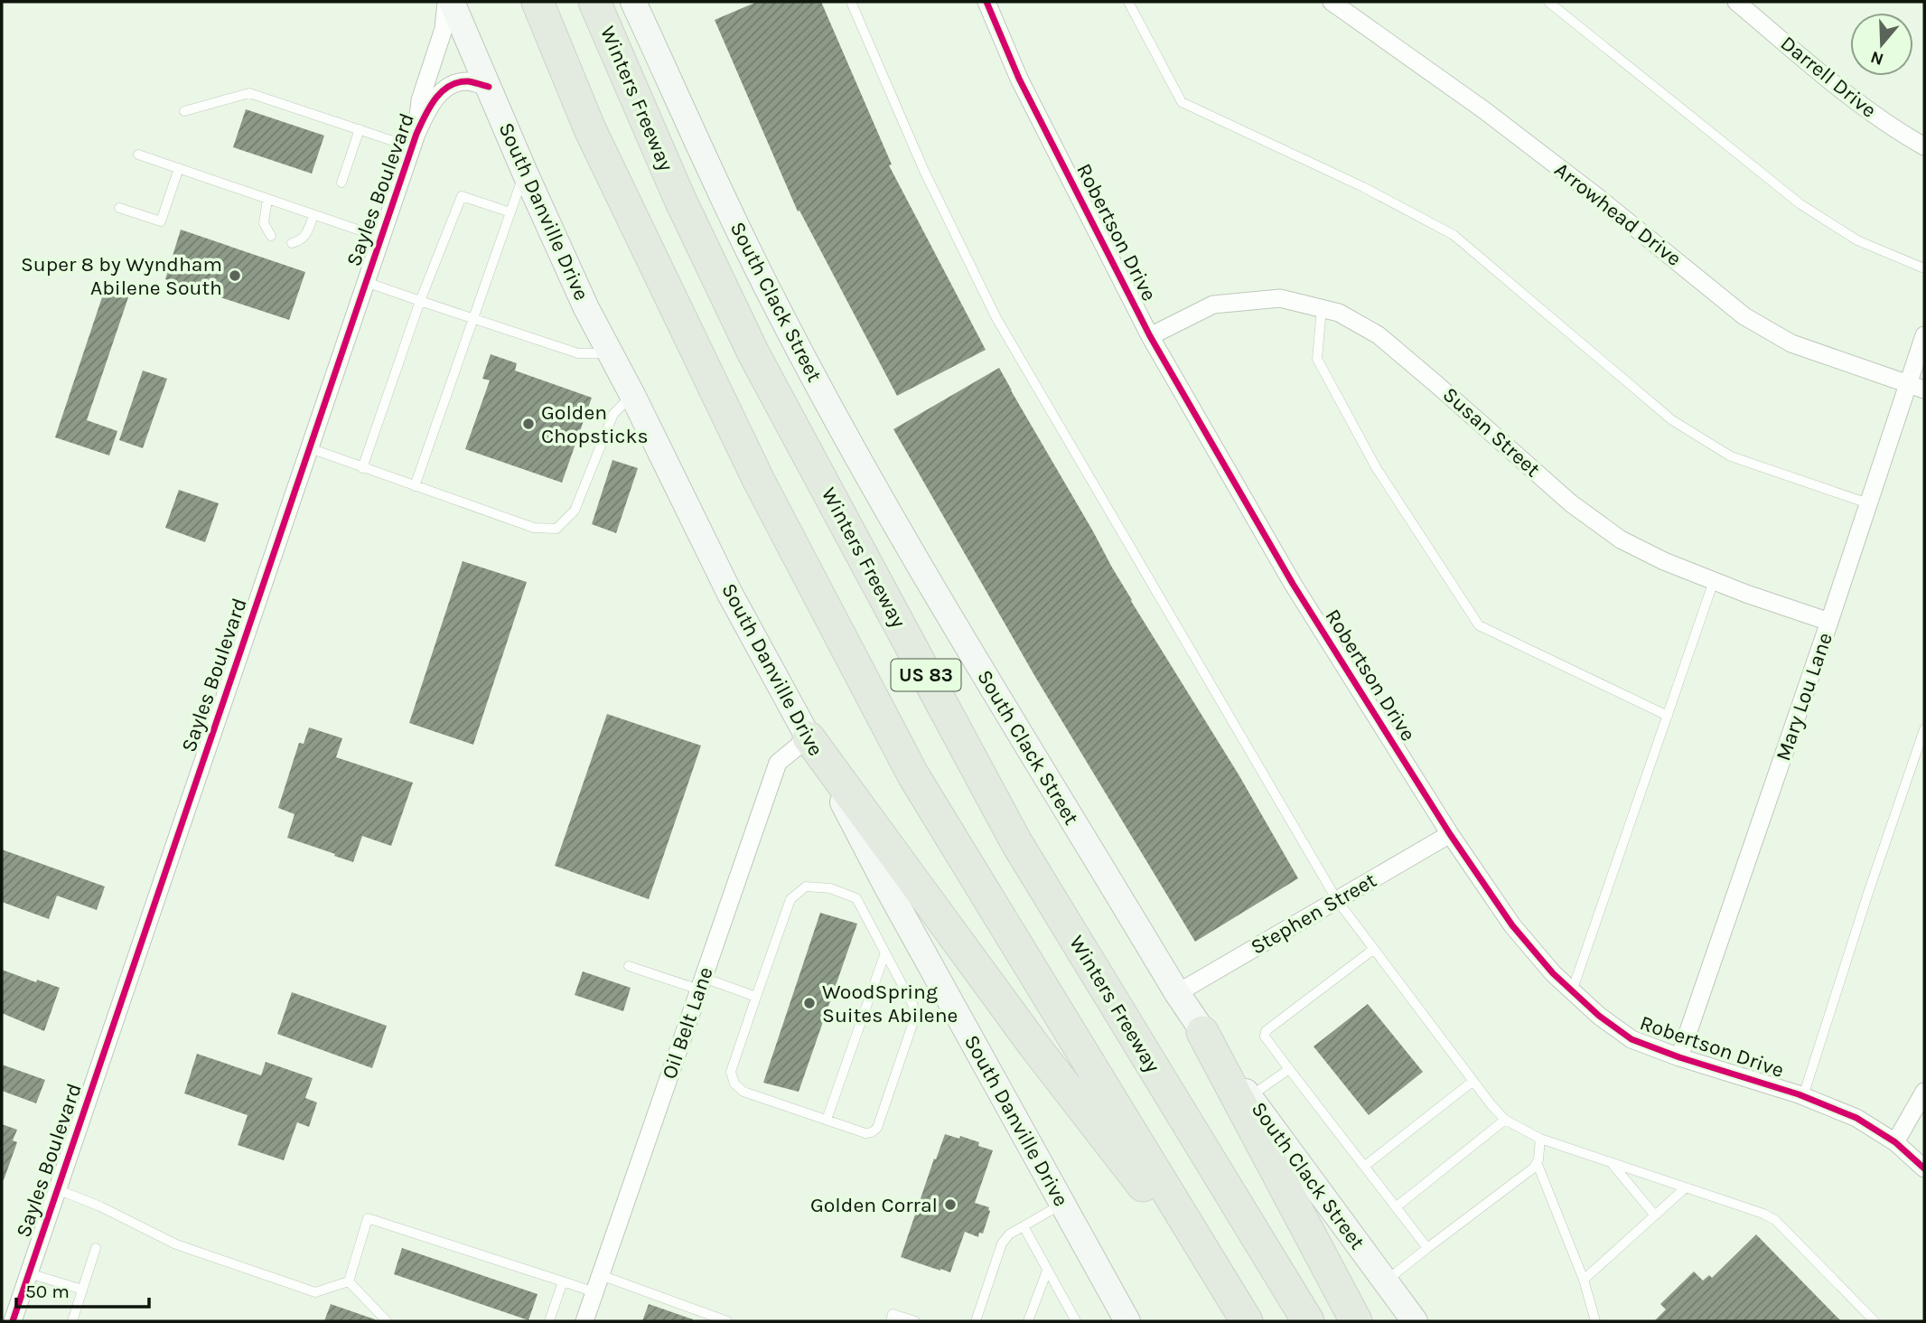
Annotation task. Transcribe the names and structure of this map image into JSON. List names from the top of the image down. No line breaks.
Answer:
{"streets":{"highway":["Winters Freeway","US 83"],"main road":["South Danville Drive","South Clack Street"],"street":["Darrell Drive","Sayles Boulevard","Arrowhead Drive","Robertson Drive","Susan Street","Mary Lou Lane","Stephen Street","Oil Belt Lane"]},"crossings":[["Sayles Boulevard","South Danville Drive"],["South Danville Drive","Oil Belt Lane"],["Arrowhead Drive","Mary Lou Lane"],["Robertson Drive","Susan Street"],["Robertson Drive","Mary Lou Lane"],["Robertson Drive","Stephen Street"],["South Clack Street","Stephen Street"],["Susan Street","Mary Lou Lane"]],"places":["Super 8 by Wyndham Abilene South","Golden Chopsticks","WoodSpring Suites Abilene","Golden Corral"],"scale_bar":"50 m","north":"bottom"}
